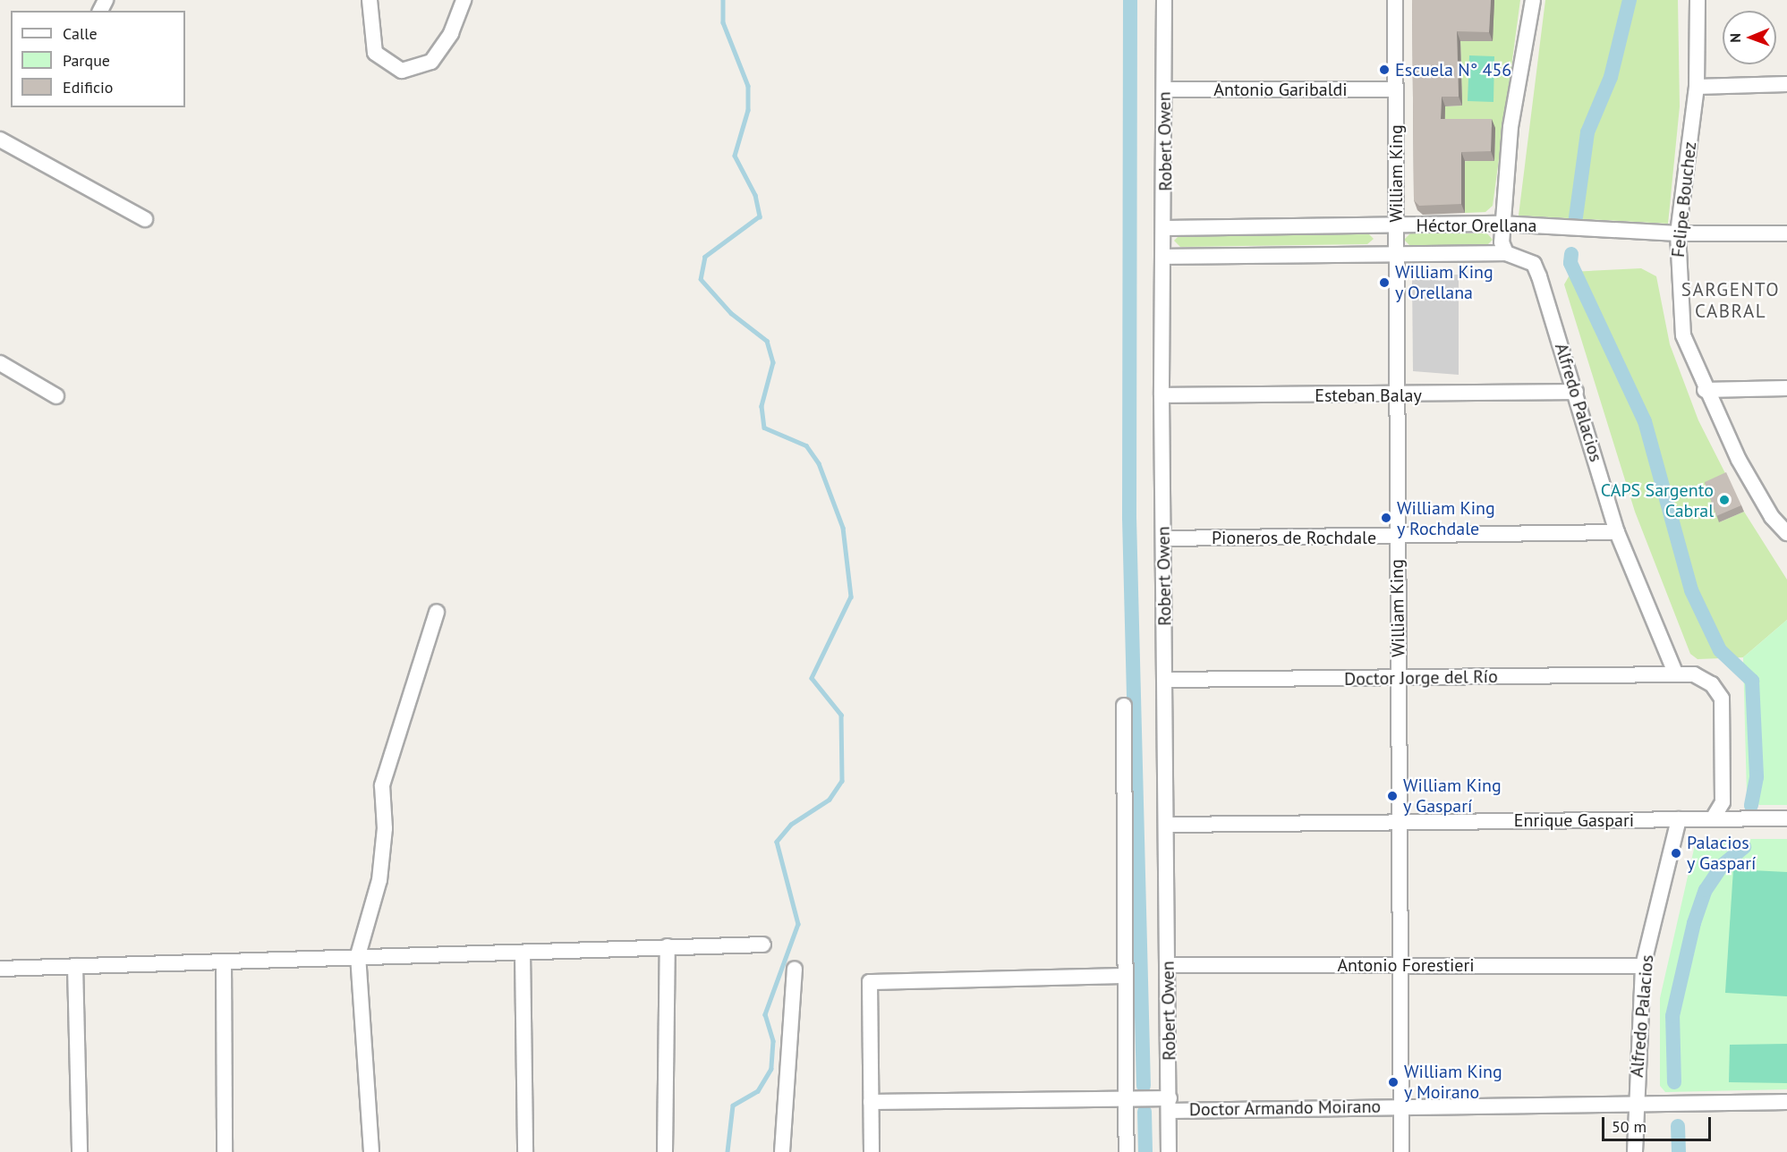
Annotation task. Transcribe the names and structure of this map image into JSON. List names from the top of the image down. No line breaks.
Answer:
{"streets":{"street":["Antonio Garibaldi","Robert Owen","William King","Felipe Bouchez","Héctor Orellana","Esteban Balay","Alfredo Palacios","Pioneros de Rochdale","Doctor Jorge del Río","Enrique Gaspari","Antonio Forestieri","Doctor Armando Moirano"]},"crossings":[["Antonio Garibaldi","Robert Owen"],["Antonio Garibaldi","William King"],["Robert Owen","Héctor Orellana"],["Robert Owen","Esteban Balay"],["Robert Owen","Pioneros de Rochdale"],["Robert Owen","Doctor Jorge del Río"],["Robert Owen","Enrique Gaspari"],["Robert Owen","Antonio Forestieri"],["Robert Owen","Doctor Armando Moirano"],["William King","Héctor Orellana"],["William King","Esteban Balay"],["William King","Pioneros de Rochdale"],["William King","Doctor Jorge del Río"],["William King","Enrique Gaspari"],["William King","Antonio Forestieri"],["William King","Doctor Armando Moirano"],["Felipe Bouchez","Héctor Orellana"],["Héctor Orellana","Alfredo Palacios"],["Esteban Balay","Alfredo Palacios"],["Alfredo Palacios","Pioneros de Rochdale"],["Alfredo Palacios","Doctor Jorge del Río"],["Alfredo Palacios","Enrique Gaspari"],["Alfredo Palacios","Antonio Forestieri"],["Alfredo Palacios","Doctor Armando Moirano"]],"districts":["SARGENTO CABRAL"],"places":["Escuela N° 456","William King y Orellana","CAPS Sargento Cabral","William King y Rochdale","William King y Gasparí","Palacios y Gasparí","William King y Moirano"],"legend":["Calle","Parque","Edificio"],"scale_bar":"50 m","north":"left"}
